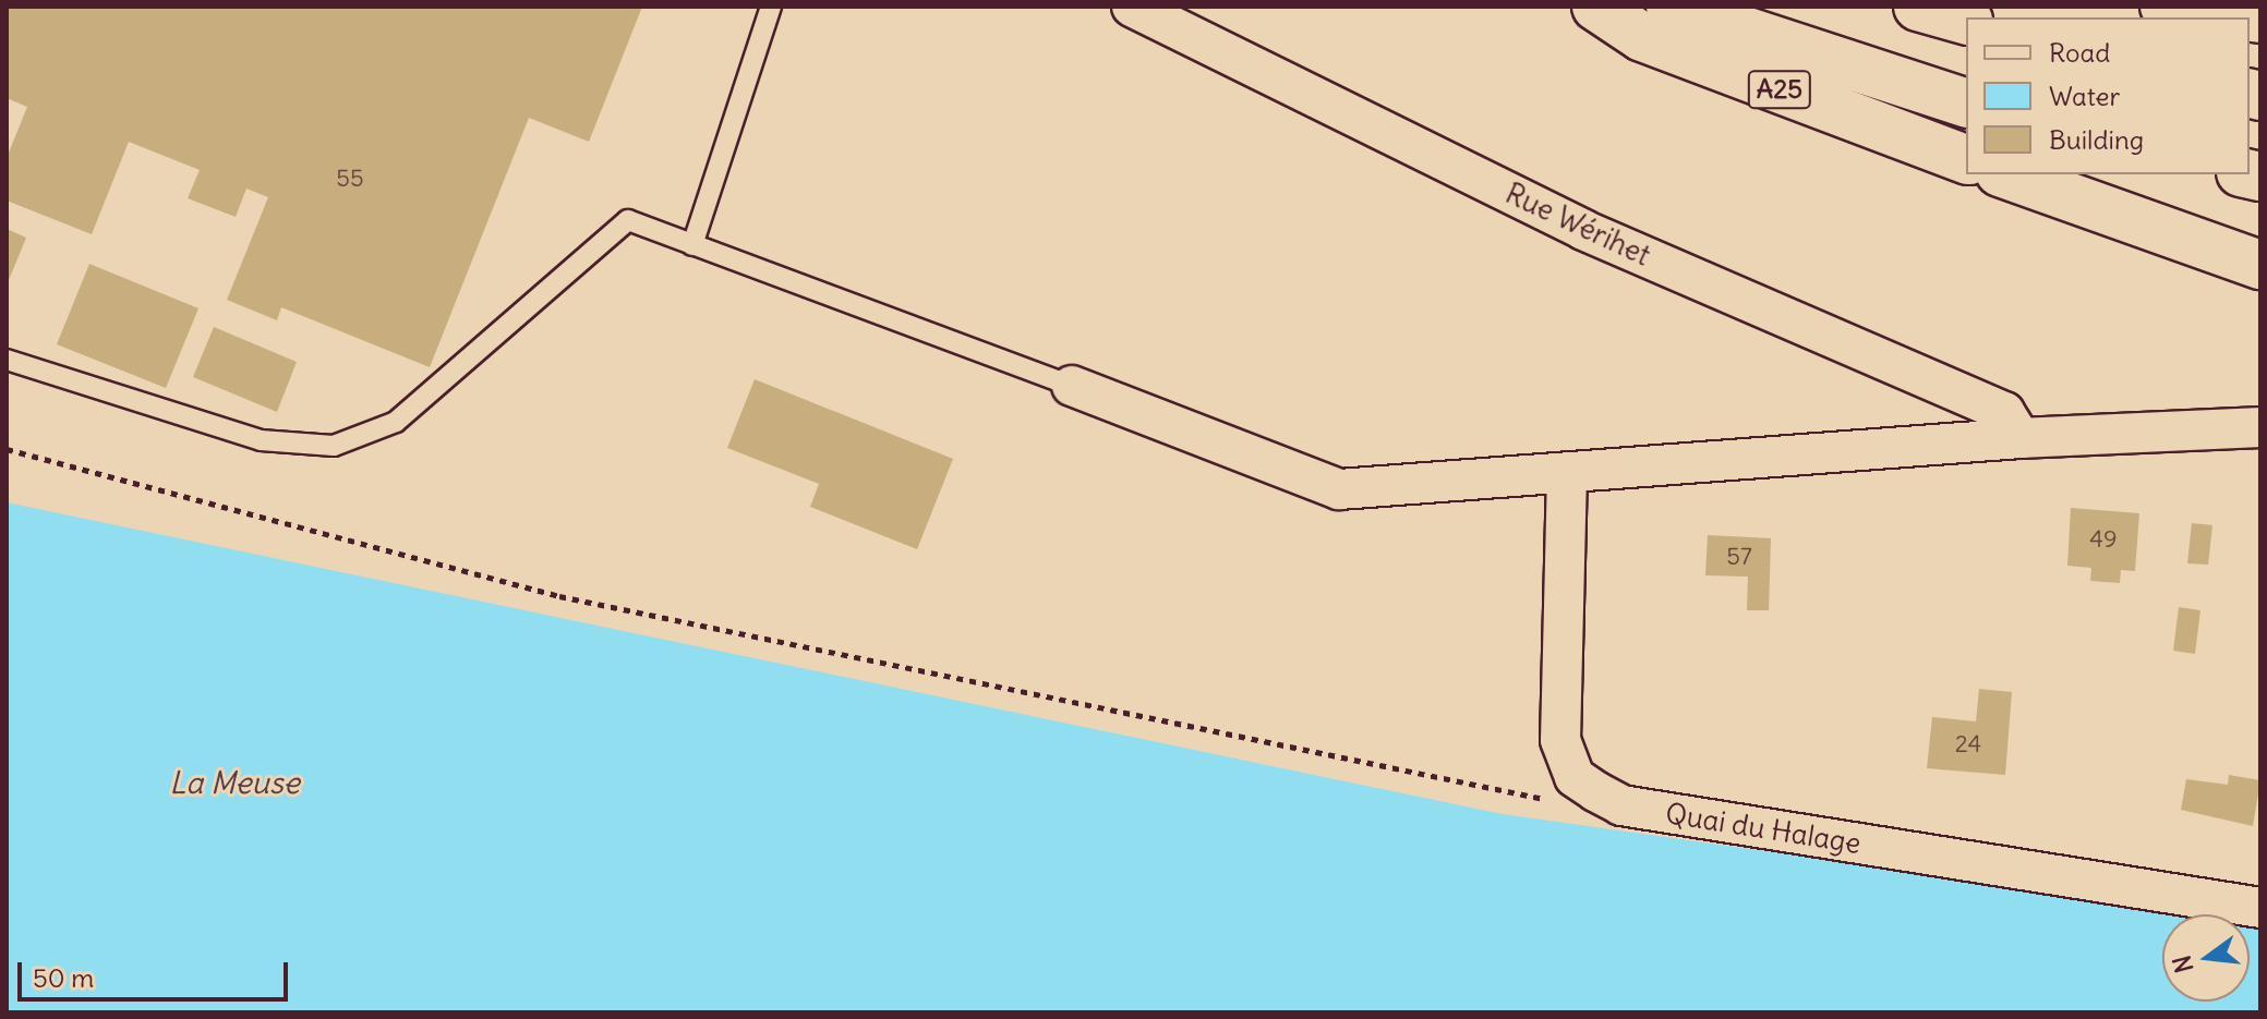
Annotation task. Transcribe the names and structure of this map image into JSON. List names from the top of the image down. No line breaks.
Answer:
{"streets":{"highway":["A25"],"street":["Rue Wérihet","Quai du Halage"]},"water":["La Meuse"],"house_numbers":["55","49","57","24"],"legend":["Road","Water","Building"],"scale_bar":"50 m","north":"left"}
